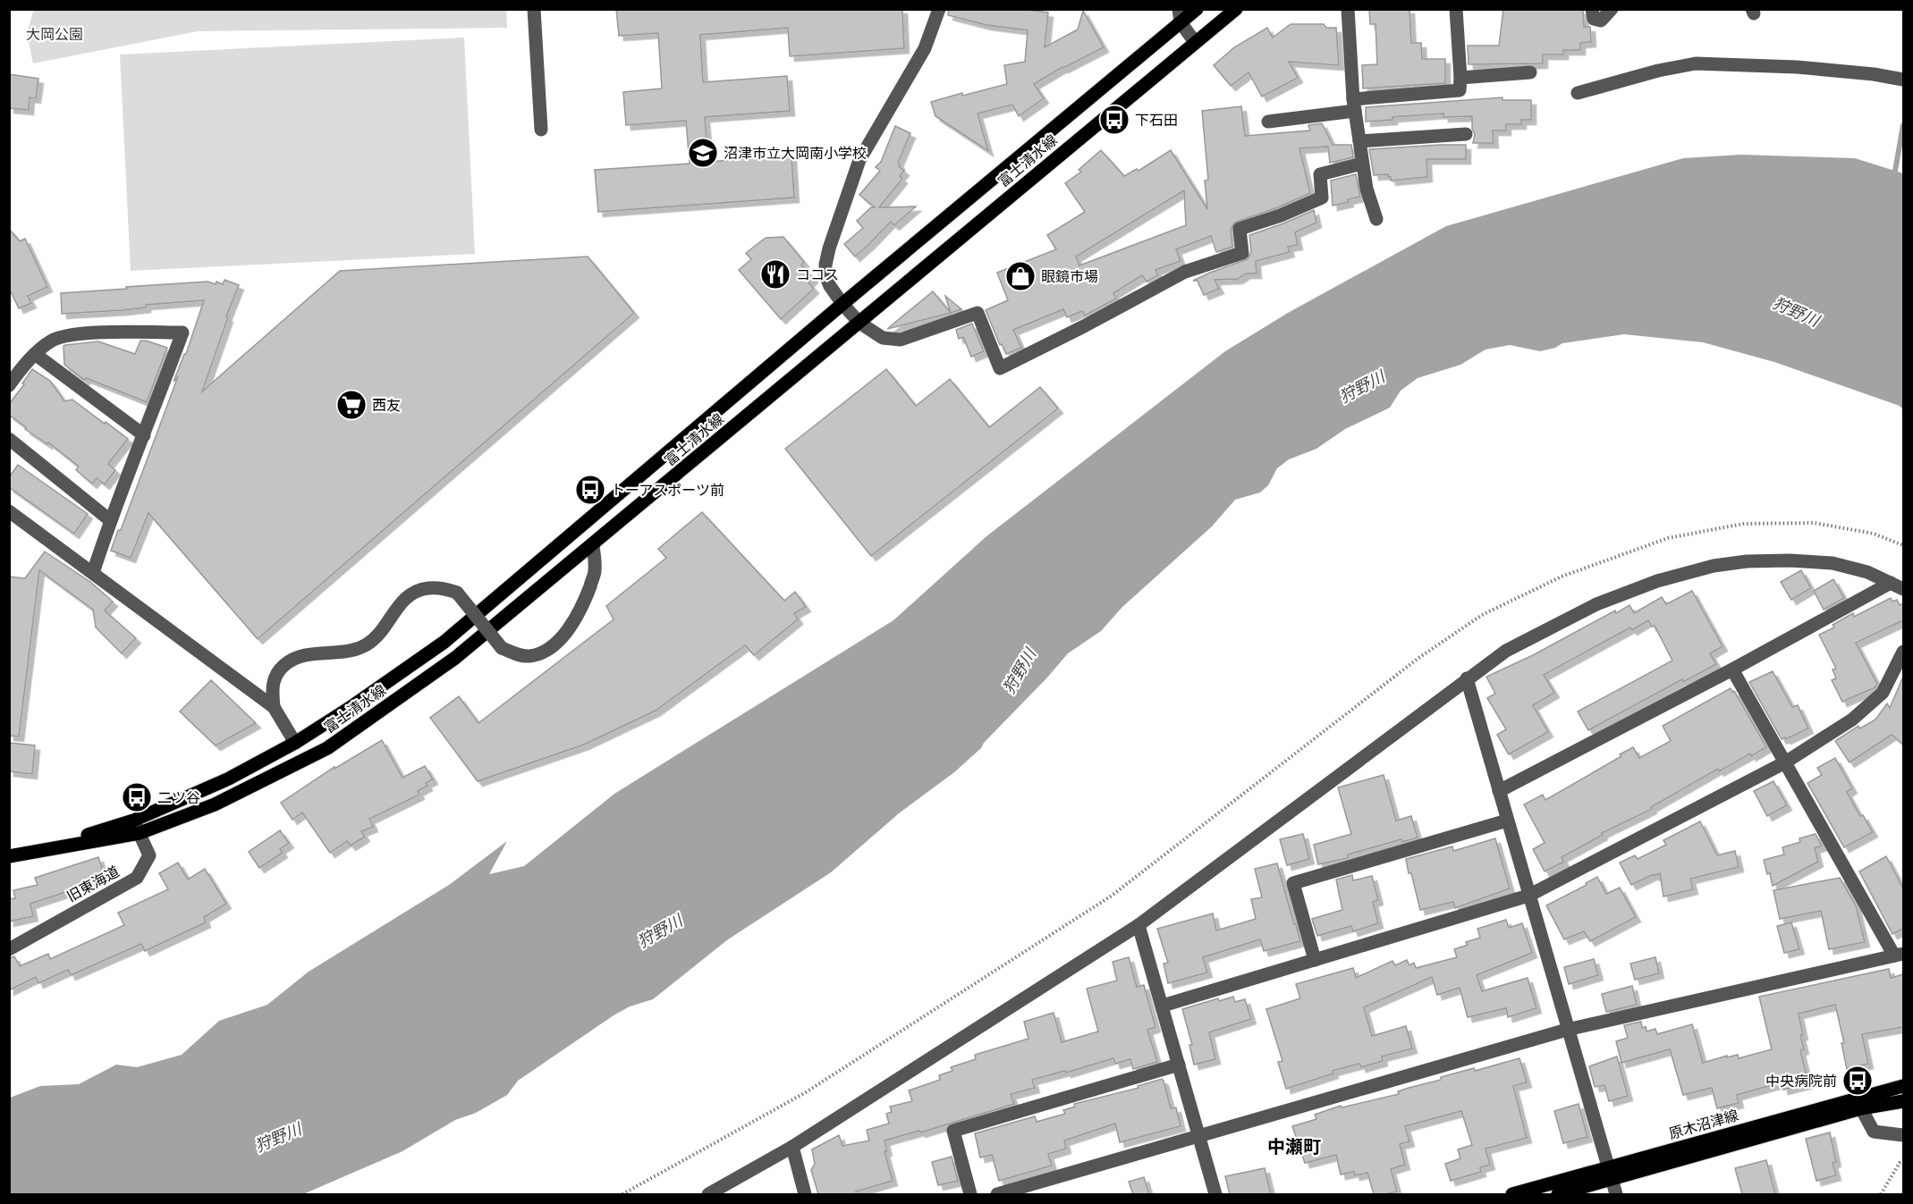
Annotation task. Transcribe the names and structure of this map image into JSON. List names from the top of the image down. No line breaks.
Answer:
{"streets":{"main road":["富士清水線","原木沼津線"],"street":["旧東海道"]},"crossings":[["富士清水線","旧東海道"]],"districts":["中瀬町"],"water":["狩野川"],"parks":["大岡公園"],"places":{"bus stop":["下石田","トーアスポーツ前","二ツ谷","中央病院前"],"school or university":["沼津市立大岡南小学校"],"restaurant":["ココス"],"shop":["眼鏡市場"],"supermarket":["西友"]}}
